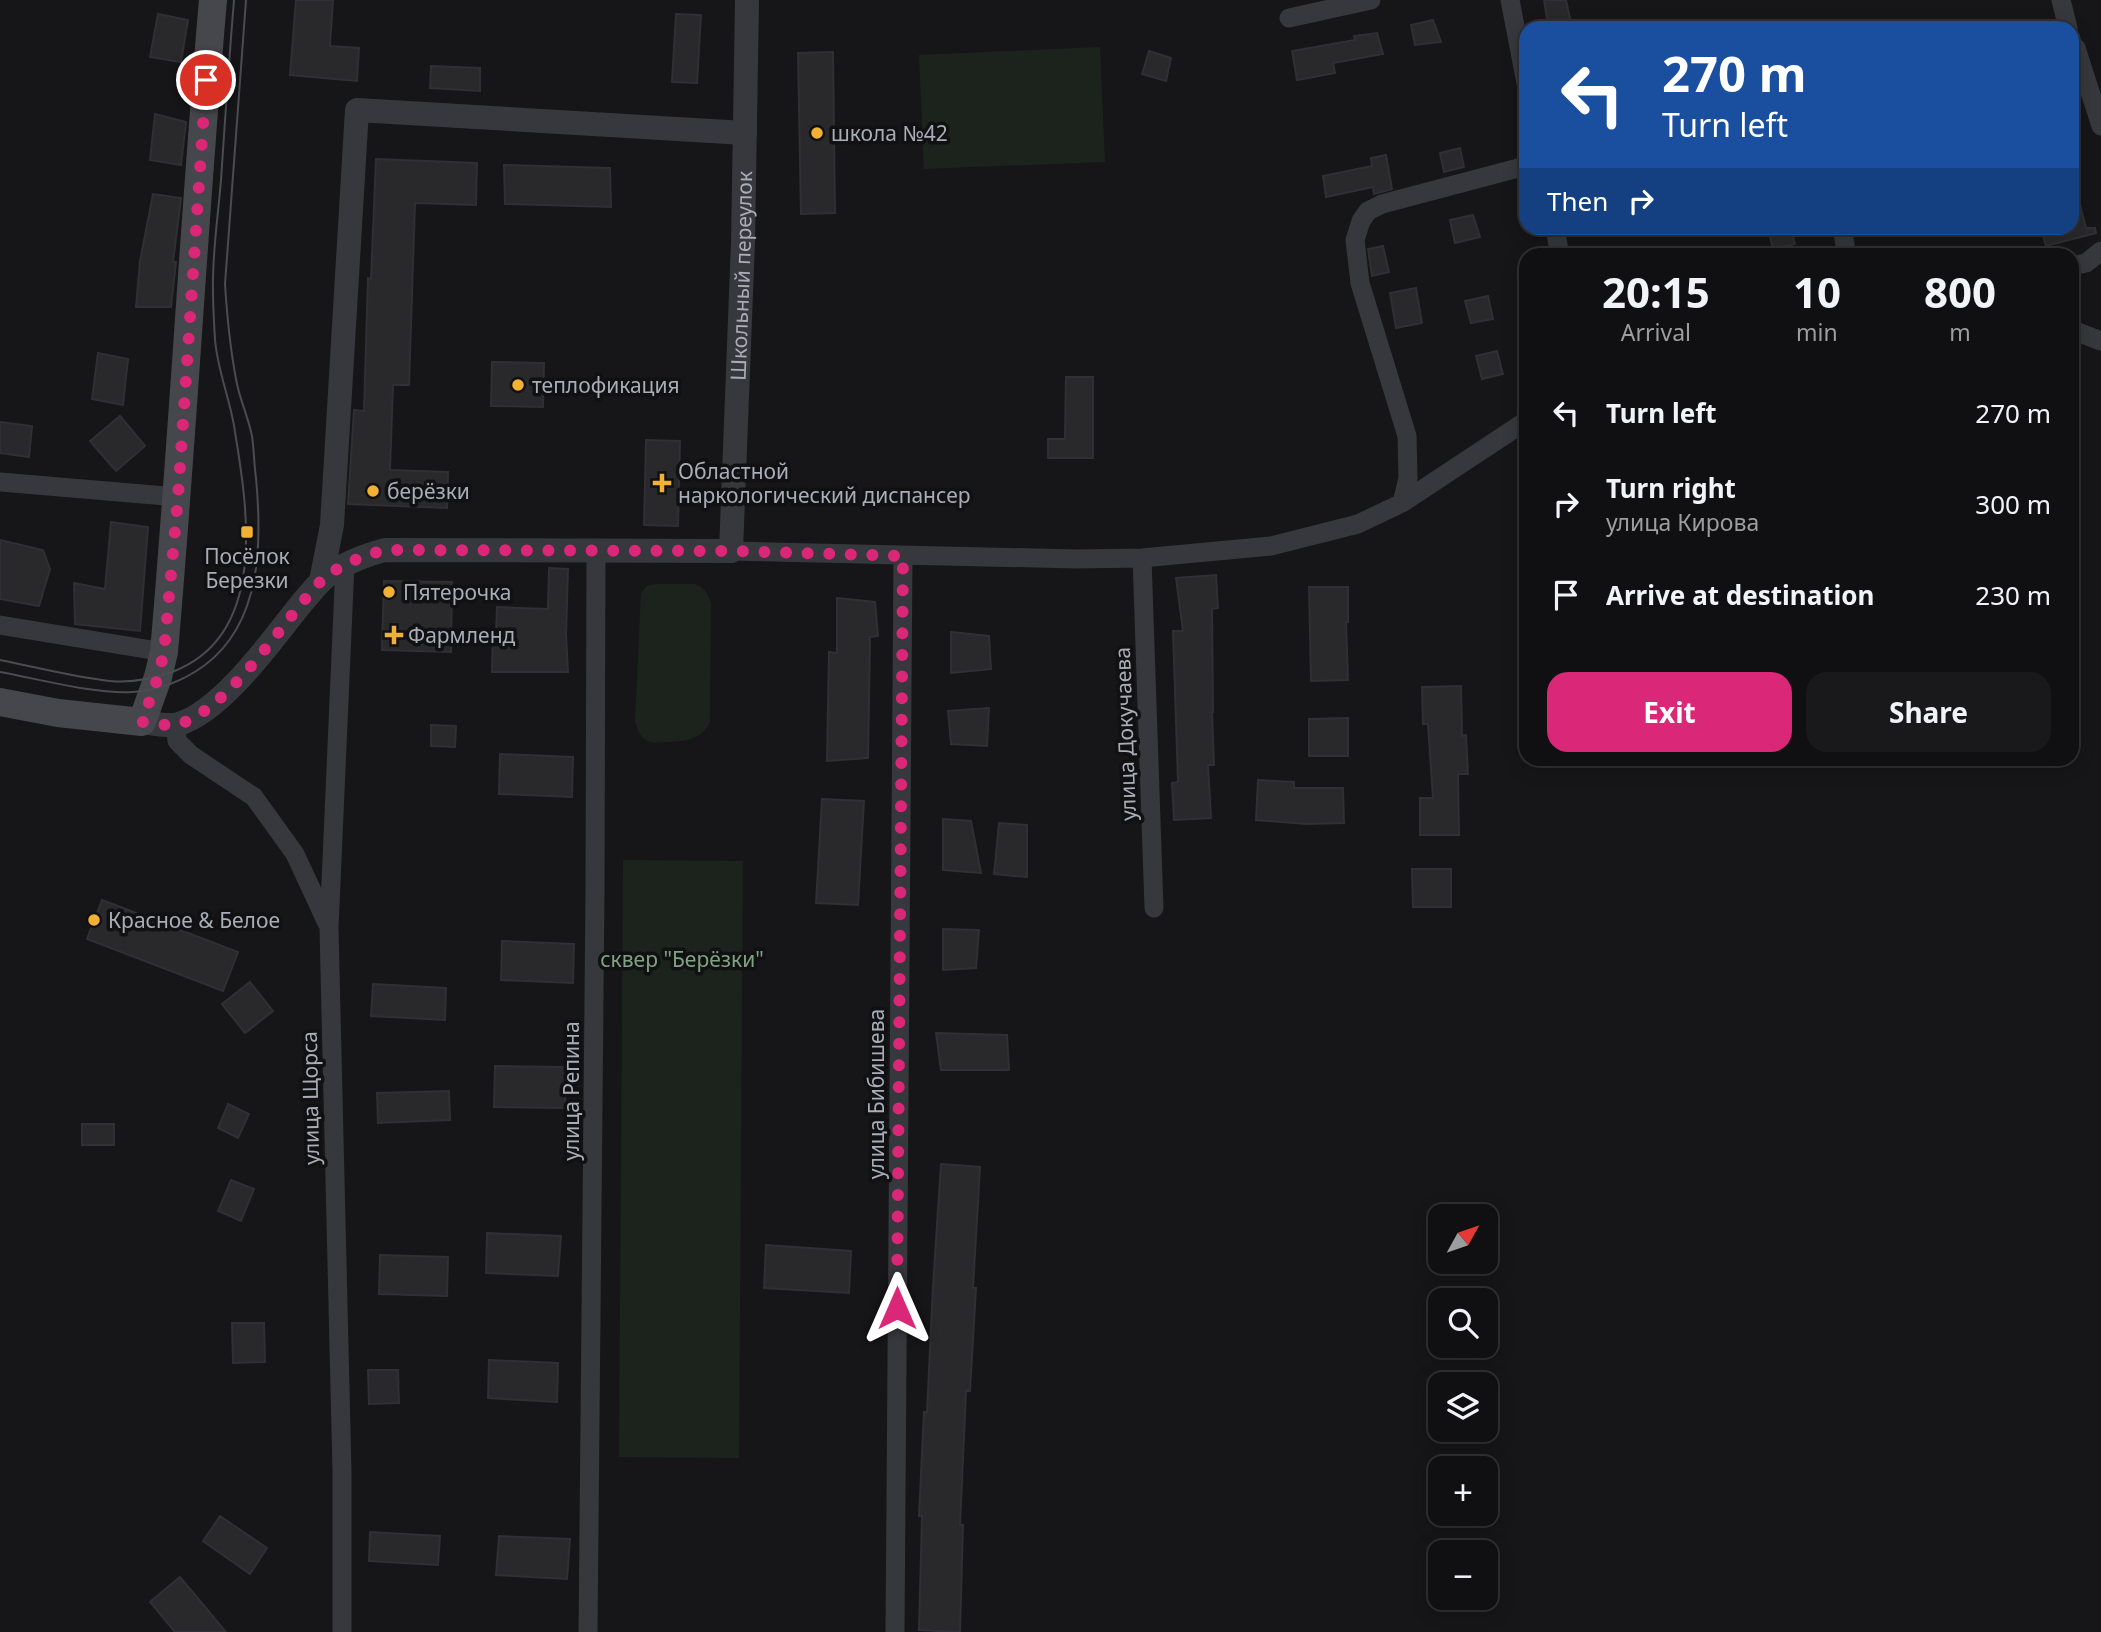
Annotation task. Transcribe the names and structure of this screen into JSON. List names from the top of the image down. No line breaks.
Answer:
{"streets":{"street":["Школьный переулок","улица Докучаева","улица Репина","улица Бибишева","улица Щорса"]},"parks":["сквер \"Берёзки\""],"places":{"other":["школа №42","теплофикация","берёзки","Пятерочка","Красное & Белое"],"health":["Областной наркологический диспансер","Фармленд"],"transit":["Посёлок Березки"]},"north":"top right","page":{"turn":["270 m","Turn left"],"then":"Then","eta":["20:15","Arrival","10","min","800","m"],"list":[{"name":"Turn left","value":"270 m"},{"name":"Turn right","note":"улица Кирова","value":"300 m"},{"name":"Arrive at destination","value":"230 m"}],"buttons":["Exit","Share"],"map_buttons":["+","−"]}}
